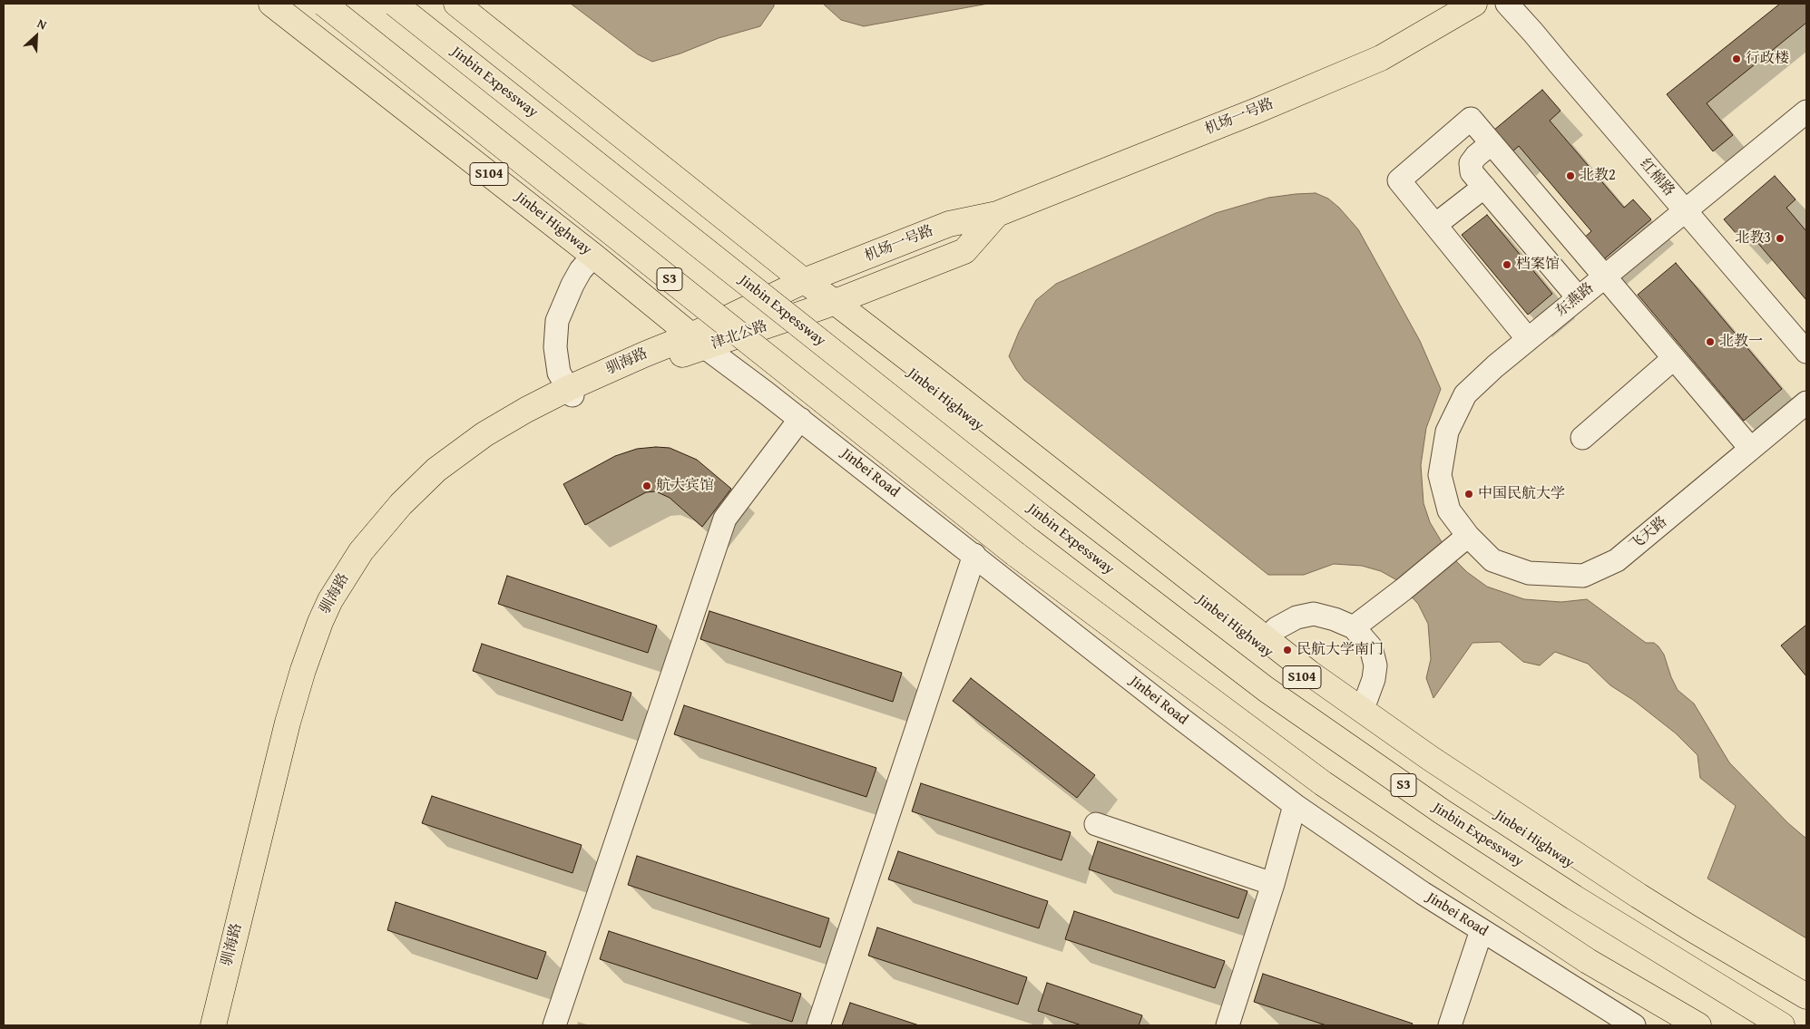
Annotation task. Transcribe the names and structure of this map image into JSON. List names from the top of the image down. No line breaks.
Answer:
{"streets":{"main road":["Jinbin Expessway","机场一号路","S104","Jinbei Highway","S3","津北公路","驯海路"],"street":["红棉路","东燕路","Jinbei Road","飞天路"]},"crossings":[["机场一号路","Jinbei Highway"],["机场一号路","津北公路"],["红棉路","东燕路"],["Jinbei Highway","津北公路"],["Jinbei Highway","驯海路"],["Jinbei Highway","Jinbei Road"],["东燕路","飞天路"],["津北公路","驯海路"],["津北公路","Jinbei Road"],["驯海路","Jinbei Road"]],"places":["行政楼","北教2","北教3","档案馆","北教一","航大宾馆","中国民航大学","民航大学南门"],"north":"top right"}
